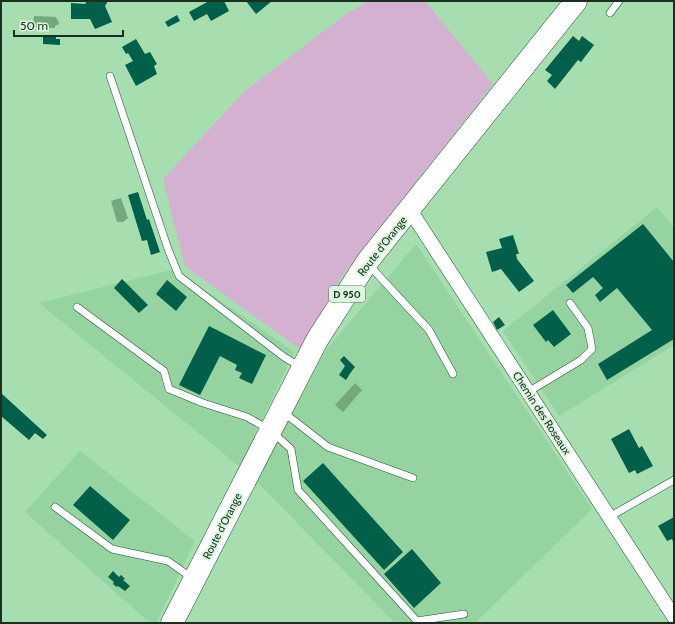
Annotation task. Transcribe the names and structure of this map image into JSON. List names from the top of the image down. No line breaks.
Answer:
{"streets":{"main road":["Route d'Orange","D 950"],"street":["Chemin des Roseaux"]},"crossings":[["Route d'Orange","Chemin des Roseaux"]],"scale_bar":"50 m"}
